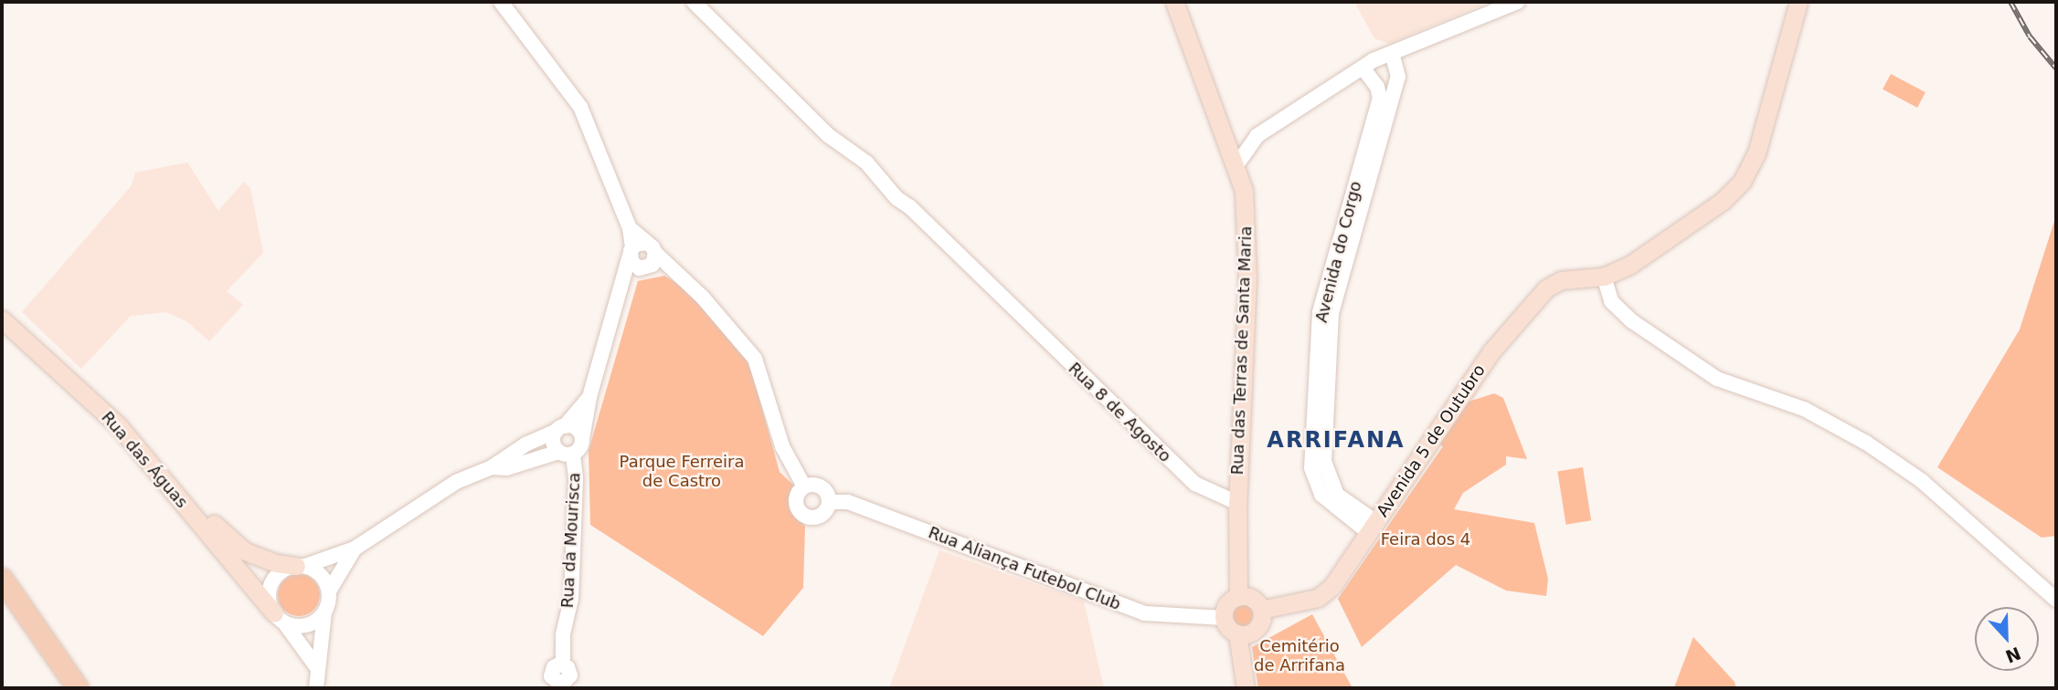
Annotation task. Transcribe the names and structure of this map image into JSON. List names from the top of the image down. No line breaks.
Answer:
{"streets":{"main road":["Rua das Terras de Santa Maria","Avenida 5 de Outubro","Rua das Águas"],"street":["Avenida do Corgo","Rua 8 de Agosto","Rua da Mourisca","Rua Aliança Futebol Club"]},"crossings":[["Avenida do Corgo","Avenida 5 de Outubro"],["Rua das Terras de Santa Maria","Rua 8 de Agosto"],["Rua das Terras de Santa Maria","Avenida 5 de Outubro"],["Rua das Terras de Santa Maria","Rua Aliança Futebol Club"],["Avenida 5 de Outubro","Rua Aliança Futebol Club"]],"districts":["ARRIFANA"],"parks":["Parque Ferreira de Castro","Feira dos 4","Cemitério de Arrifana"],"north":"bottom"}
